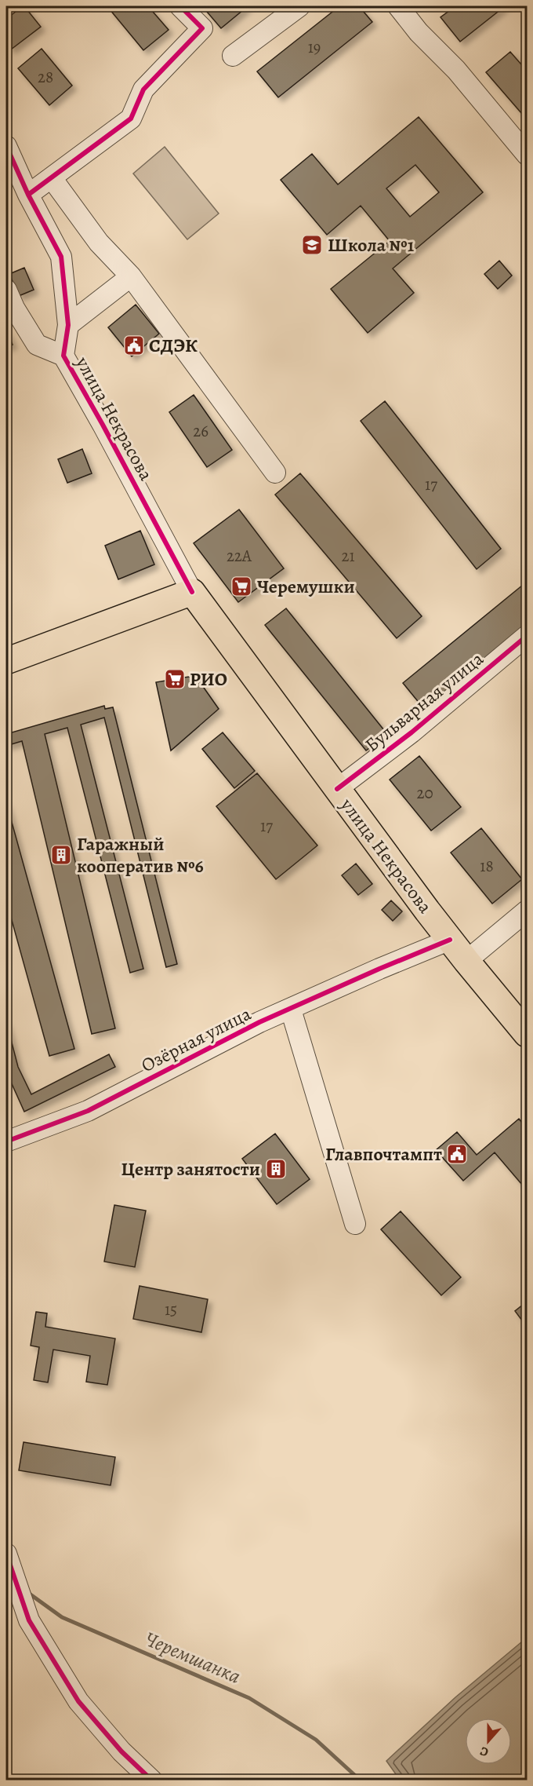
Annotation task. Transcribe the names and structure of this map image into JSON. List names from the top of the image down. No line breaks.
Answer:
{"streets":{"main road":["улица Некрасова"],"street":["Бульварная улица","Озёрная улица"]},"crossings":[["улица Некрасова","Бульварная улица"],["улица Некрасова","Озёрная улица"]],"water":["Черемшанка"],"places":{"school or university":["Школа №1"],"public building":["СДЭК","Главпочтампт"],"supermarket":["Черемушки","РИО"],"building":["Гаражный кооператив №6","Центр занятости"]},"house_numbers":["19","28","26","17","22А","21","20","17","18","15"],"north":"bottom"}
